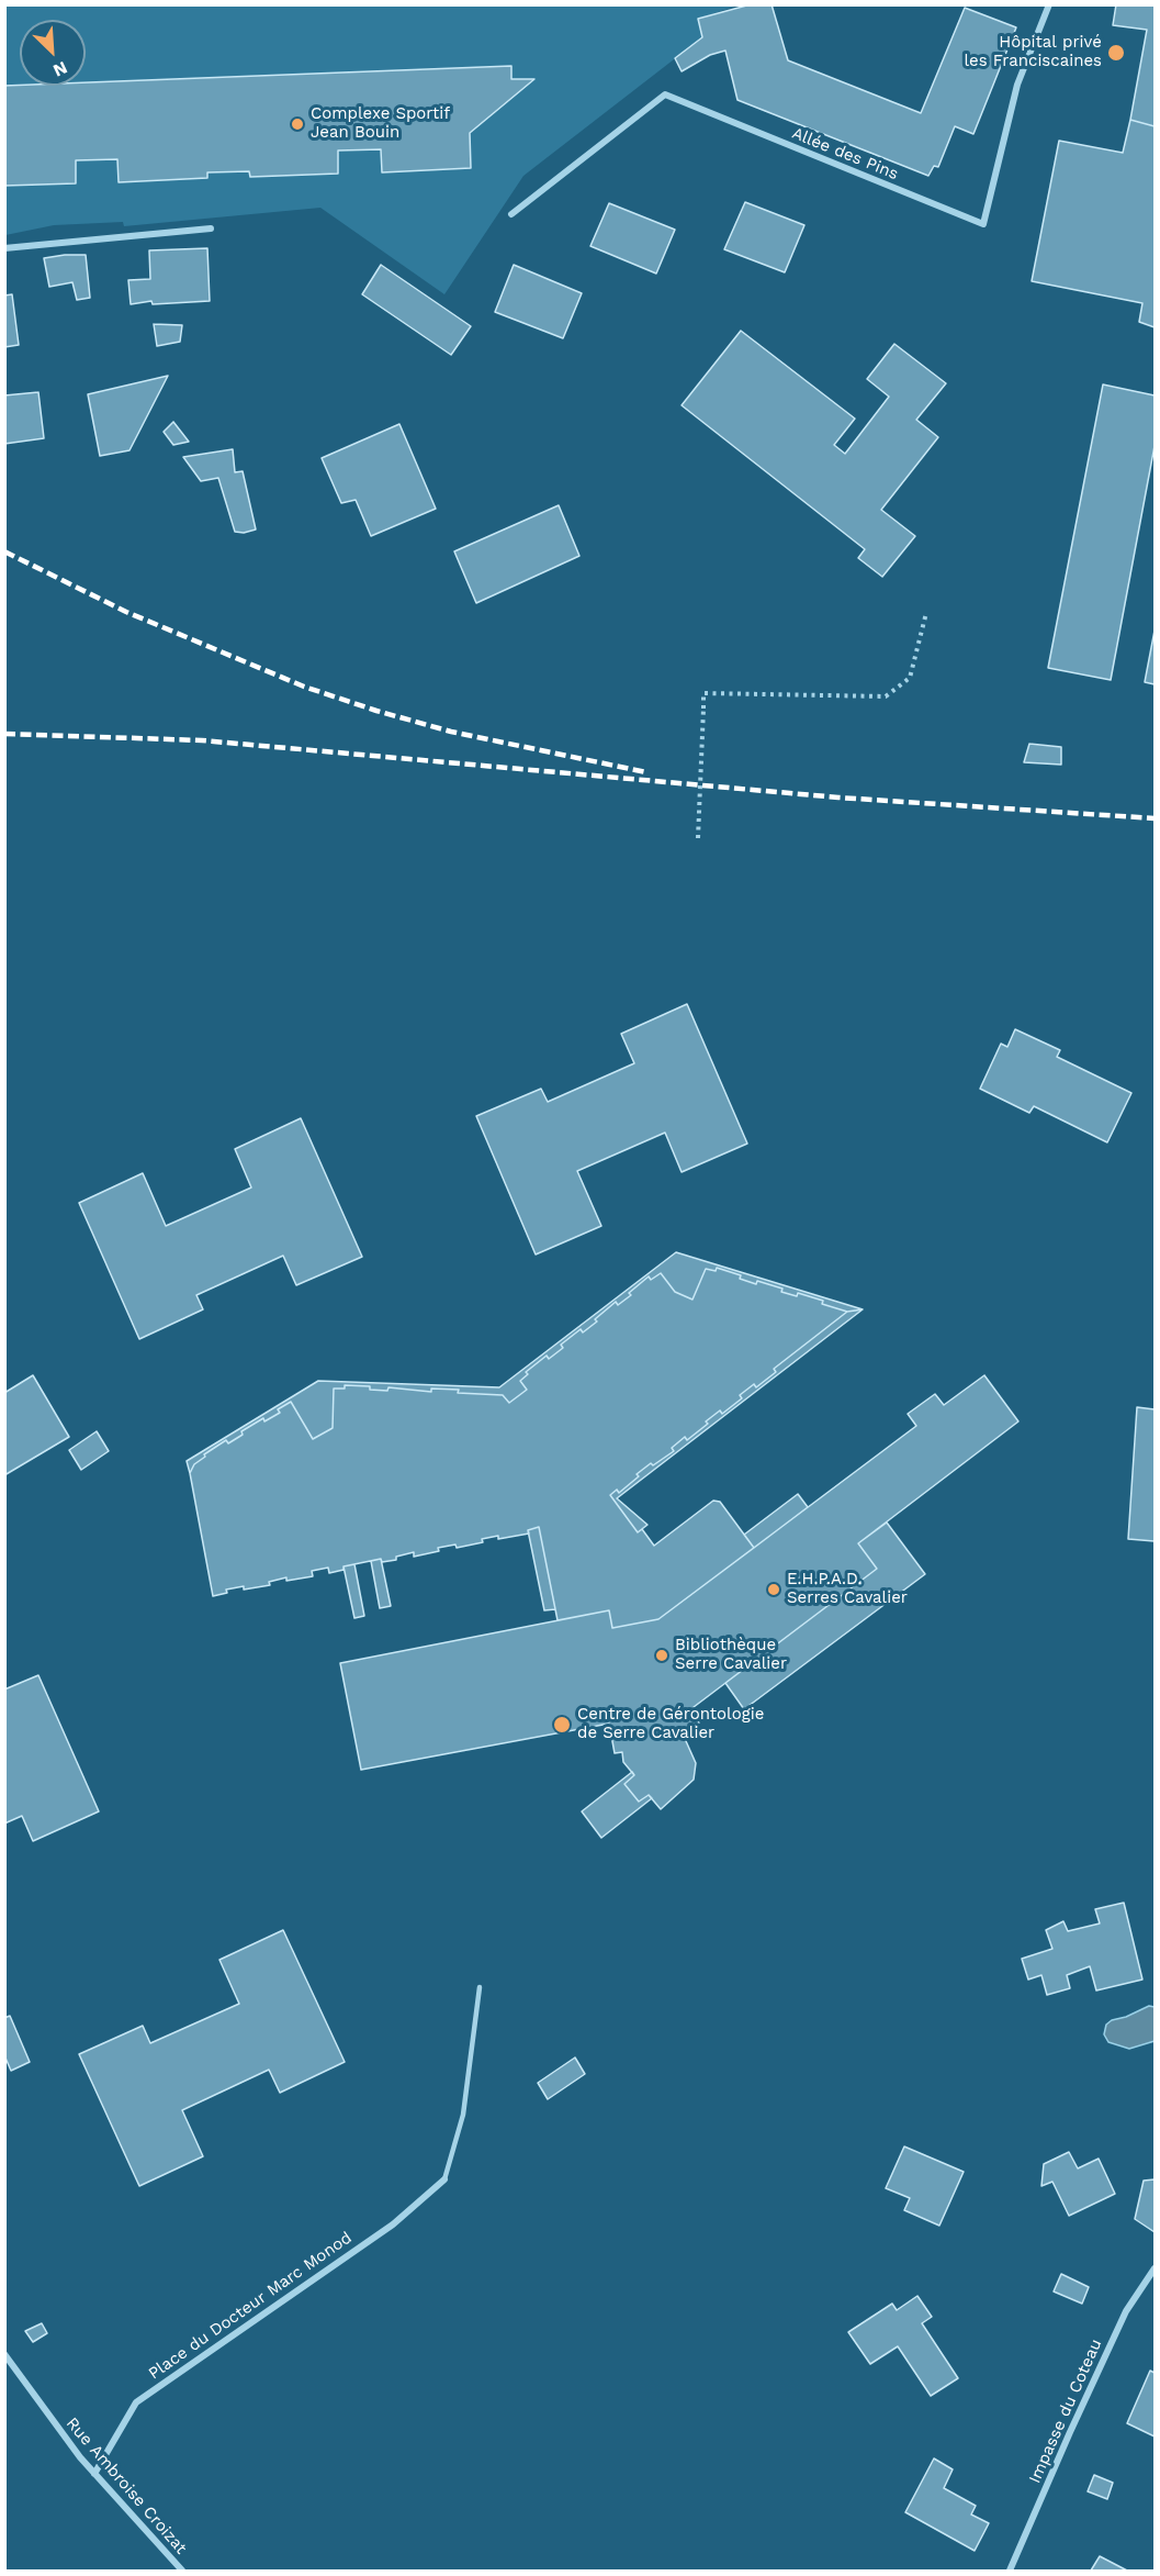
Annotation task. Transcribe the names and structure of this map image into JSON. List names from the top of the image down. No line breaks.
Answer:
{"streets":{"street":["Allée des Pins","Place du Docteur Marc Monod","Impasse du Coteau","Rue Ambroise Croizat"]},"crossings":[["Place du Docteur Marc Monod","Rue Ambroise Croizat"]],"places":["Hôpital privé les Franciscaines","Complexe Sportif Jean Bouin","E.H.P.A.D. Serres Cavalier","Bibliothèque Serre Cavalier","Centre de Gérontologie de Serre Cavalier"],"north":"bottom right"}
